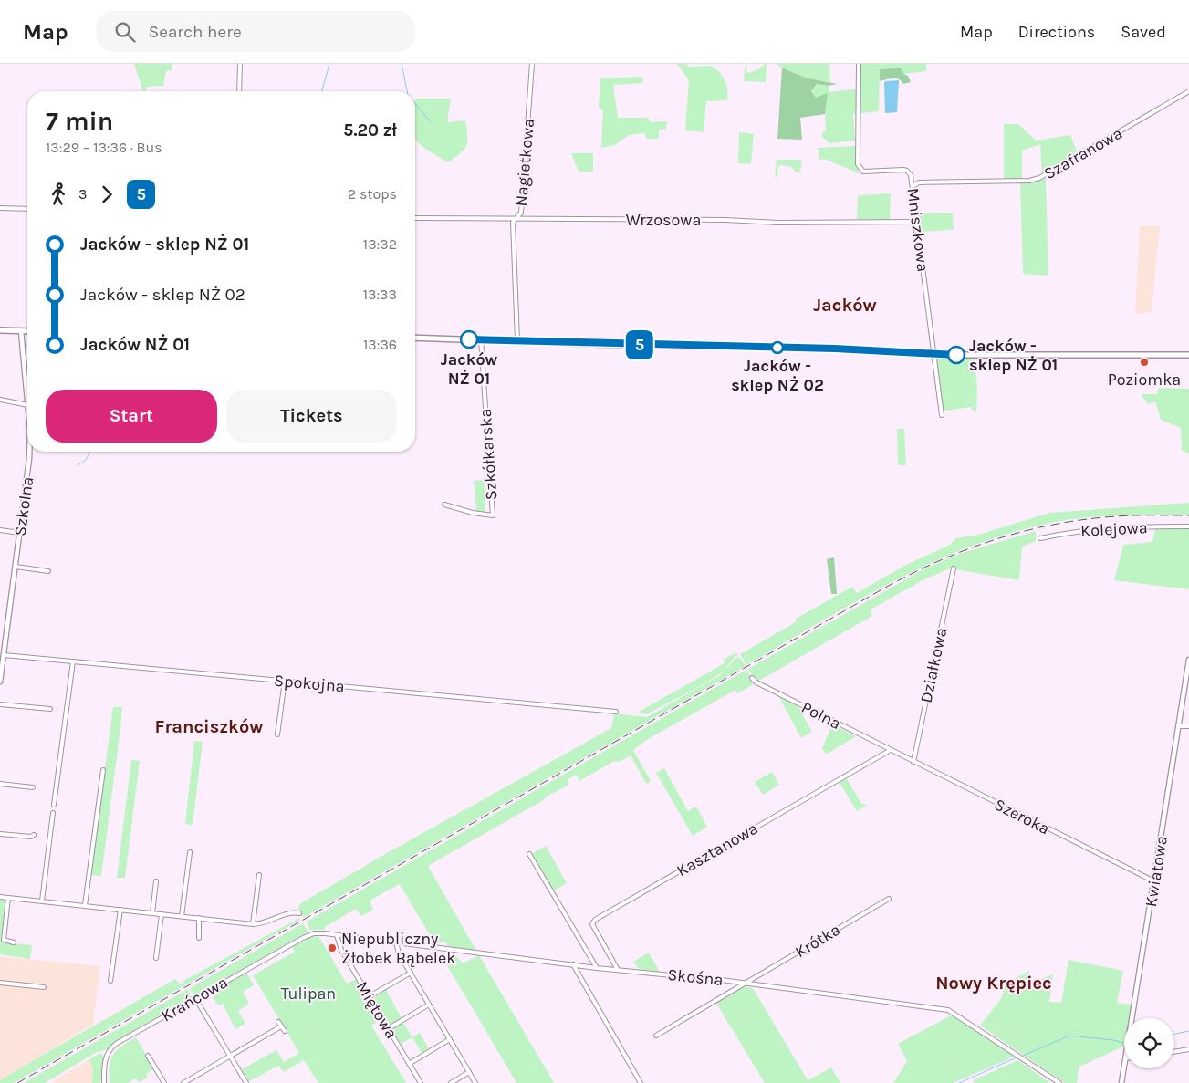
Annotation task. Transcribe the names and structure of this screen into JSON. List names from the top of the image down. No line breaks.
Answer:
{"streets":{"street":["Szafranowa","Nagietkowa","Wrzosowa","Mniszkowa","Szkółkarska","Szkolna","Kolejowa","Działkowa","Spokojna","Polna","Szeroka","Kasztanowa","Kwiatowa","Krótka","Skośna","Krańcowa","Miętowa"]},"crossings":[["Szafranowa","Mniszkowa"],["Nagietkowa","Wrzosowa"],["Wrzosowa","Mniszkowa"],["Szkolna","Spokojna"],["Działkowa","Szeroka"],["Polna","Szeroka"],["Polna","Kasztanowa"],["Szeroka","Kasztanowa"],["Szeroka","Kwiatowa"],["Kasztanowa","Skośna"],["Krótka","Skośna"],["Skośna","Krańcowa"],["Skośna","Miętowa"]],"districts":["Jacków","Franciszków","Nowy Krępiec"],"parks":["Tulipan"],"places":["Jacków NŻ 01","Jacków - sklep NŻ 02","Jacków - sklep NŻ 01","Poziomka","Niepubliczny Żłobek Bąbelek"],"lines":["bus line 5"],"page":{"header":"Map","search":"Search here","nav":["Map","Directions","Saved"],"on_map":"5","heading":["7 min","13:29 – 13:36 · Bus","5.20 zł"],"legs":["3","5","2 stops"],"list":[{"name":"Jacków - sklep NŻ 01","value":"13:32"},{"name":"Jacków - sklep NŻ 02","value":"13:33"},{"name":"Jacków NŻ 01","value":"13:36"}],"buttons":["Start","Tickets"]}}
